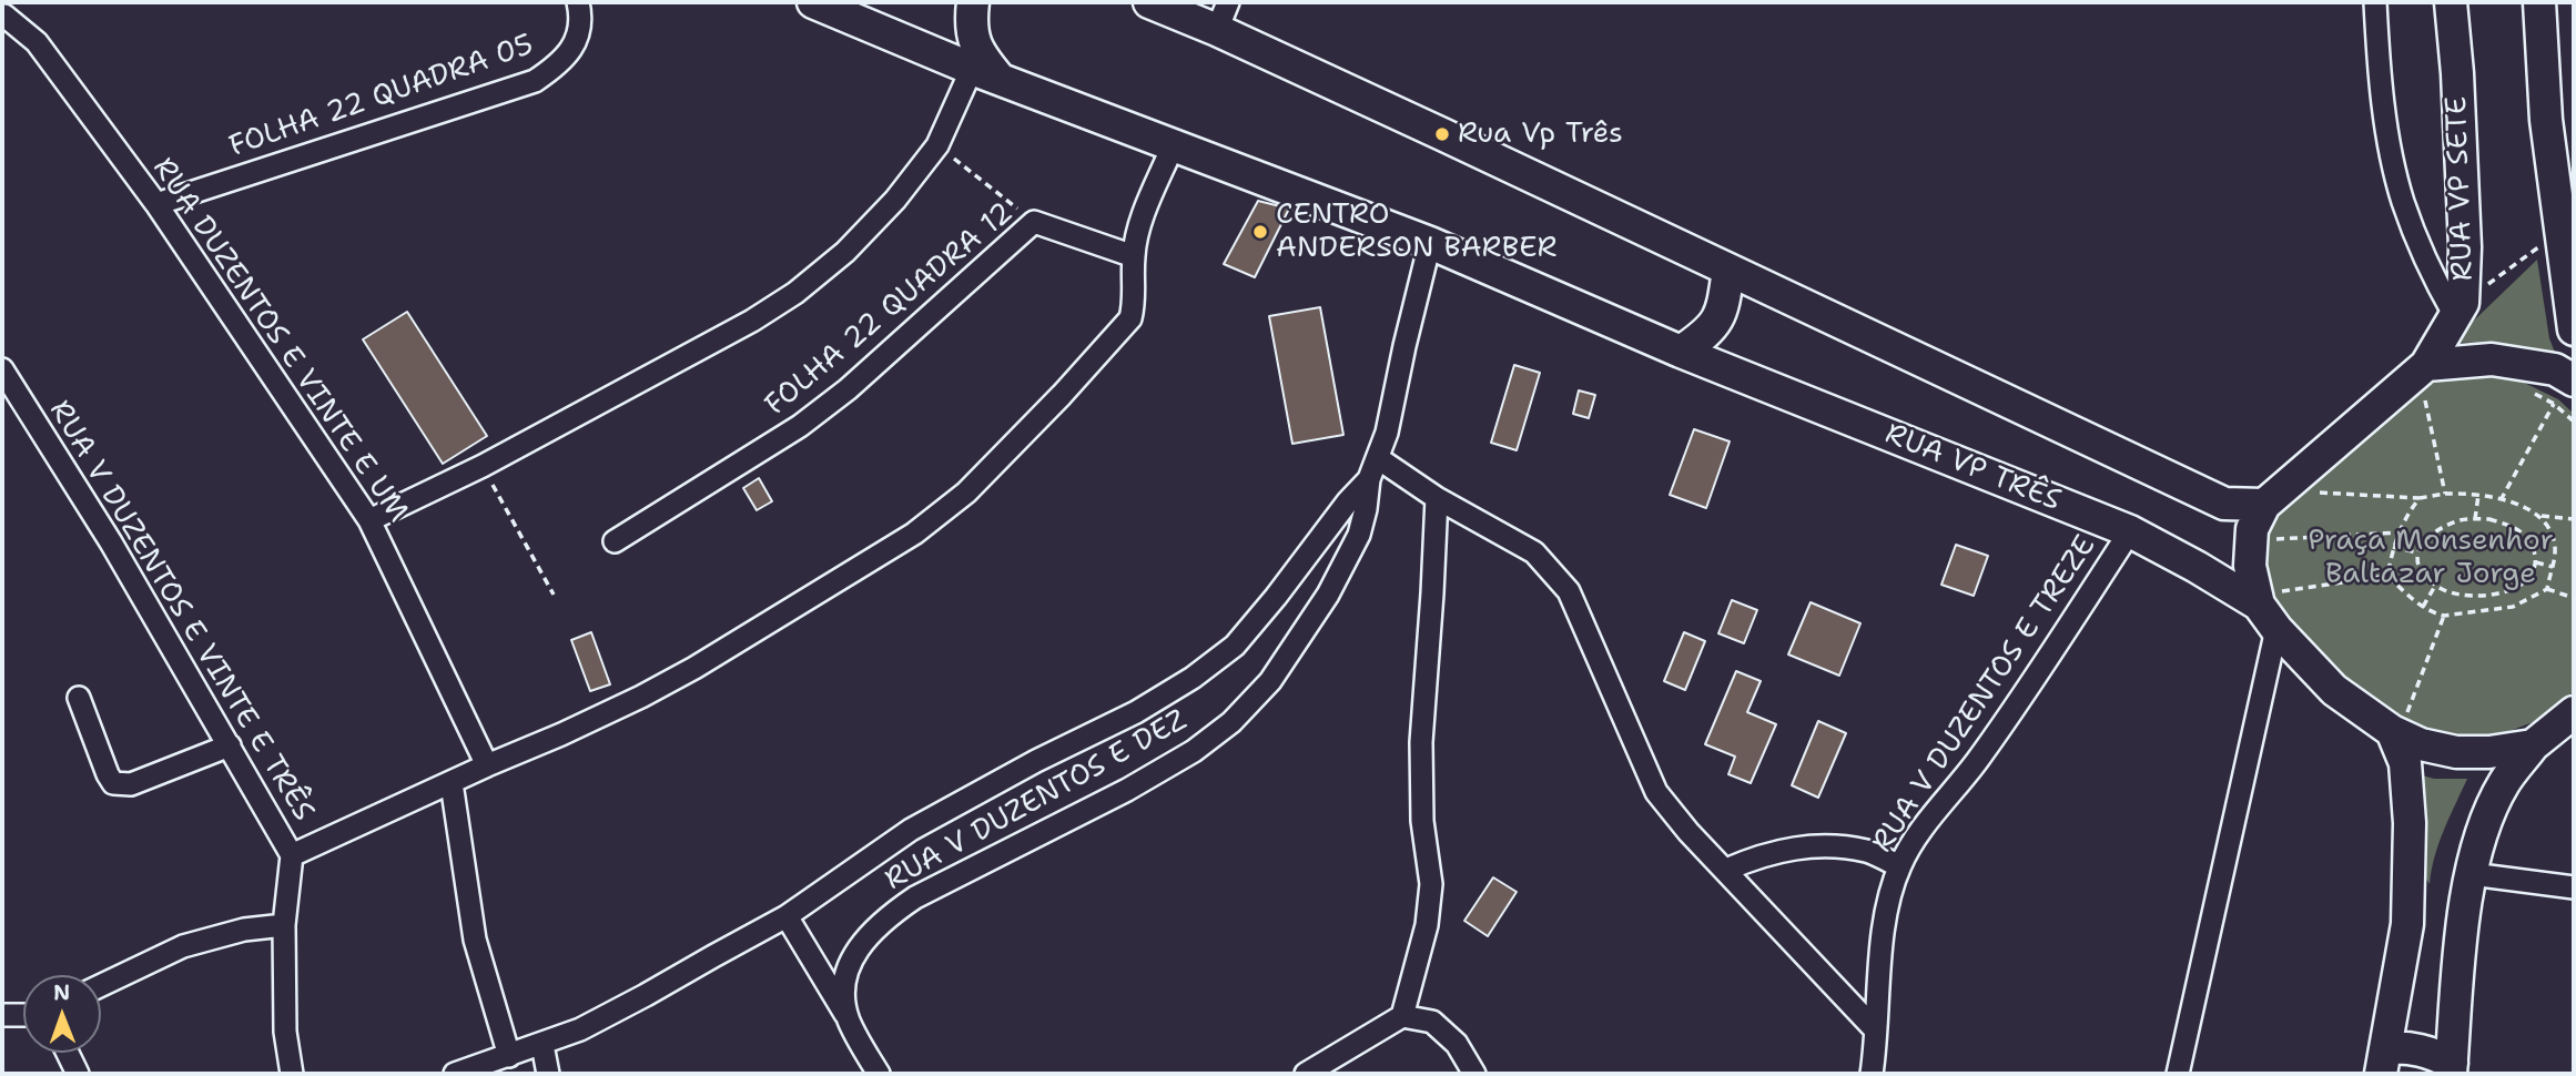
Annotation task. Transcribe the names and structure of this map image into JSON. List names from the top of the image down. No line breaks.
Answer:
{"streets":{"main road":["RUA VP SETE","RUA VP TRÊS"],"street":["FOLHA 22 QUADRA 05","FOLHA 22 QUADRA 12","RUA DUZENTOS E VINTE E UM","RUA V DUZENTOS E VINTE E TRÊS","RUA V DUZENTOS E TREZE","RUA V DUZENTOS E DEZ"]},"crossings":[["FOLHA 22 QUADRA 05","RUA DUZENTOS E VINTE E UM"],["RUA VP TRÊS","RUA V DUZENTOS E TREZE"],["RUA VP TRÊS","RUA V DUZENTOS E DEZ"]],"parks":["Praça Monsenhor Baltazar Jorge"],"places":["Rua Vp Três","CENTRO ANDERSON BARBER"],"north":"top"}
